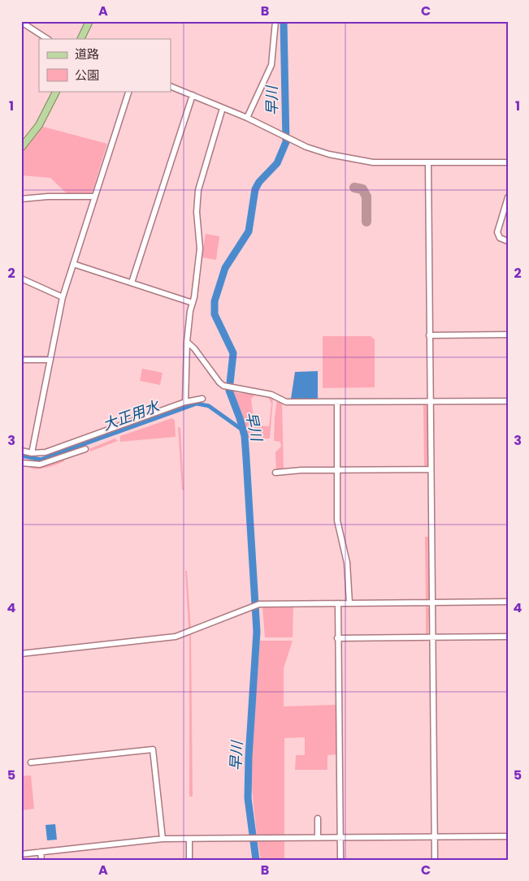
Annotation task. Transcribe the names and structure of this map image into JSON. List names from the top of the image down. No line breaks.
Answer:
{"water":["早川","大正用水"],"legend":["道路","公園"],"grid":{"columns":["A","B","C"],"rows":["1","2","3","4","5"]}}
